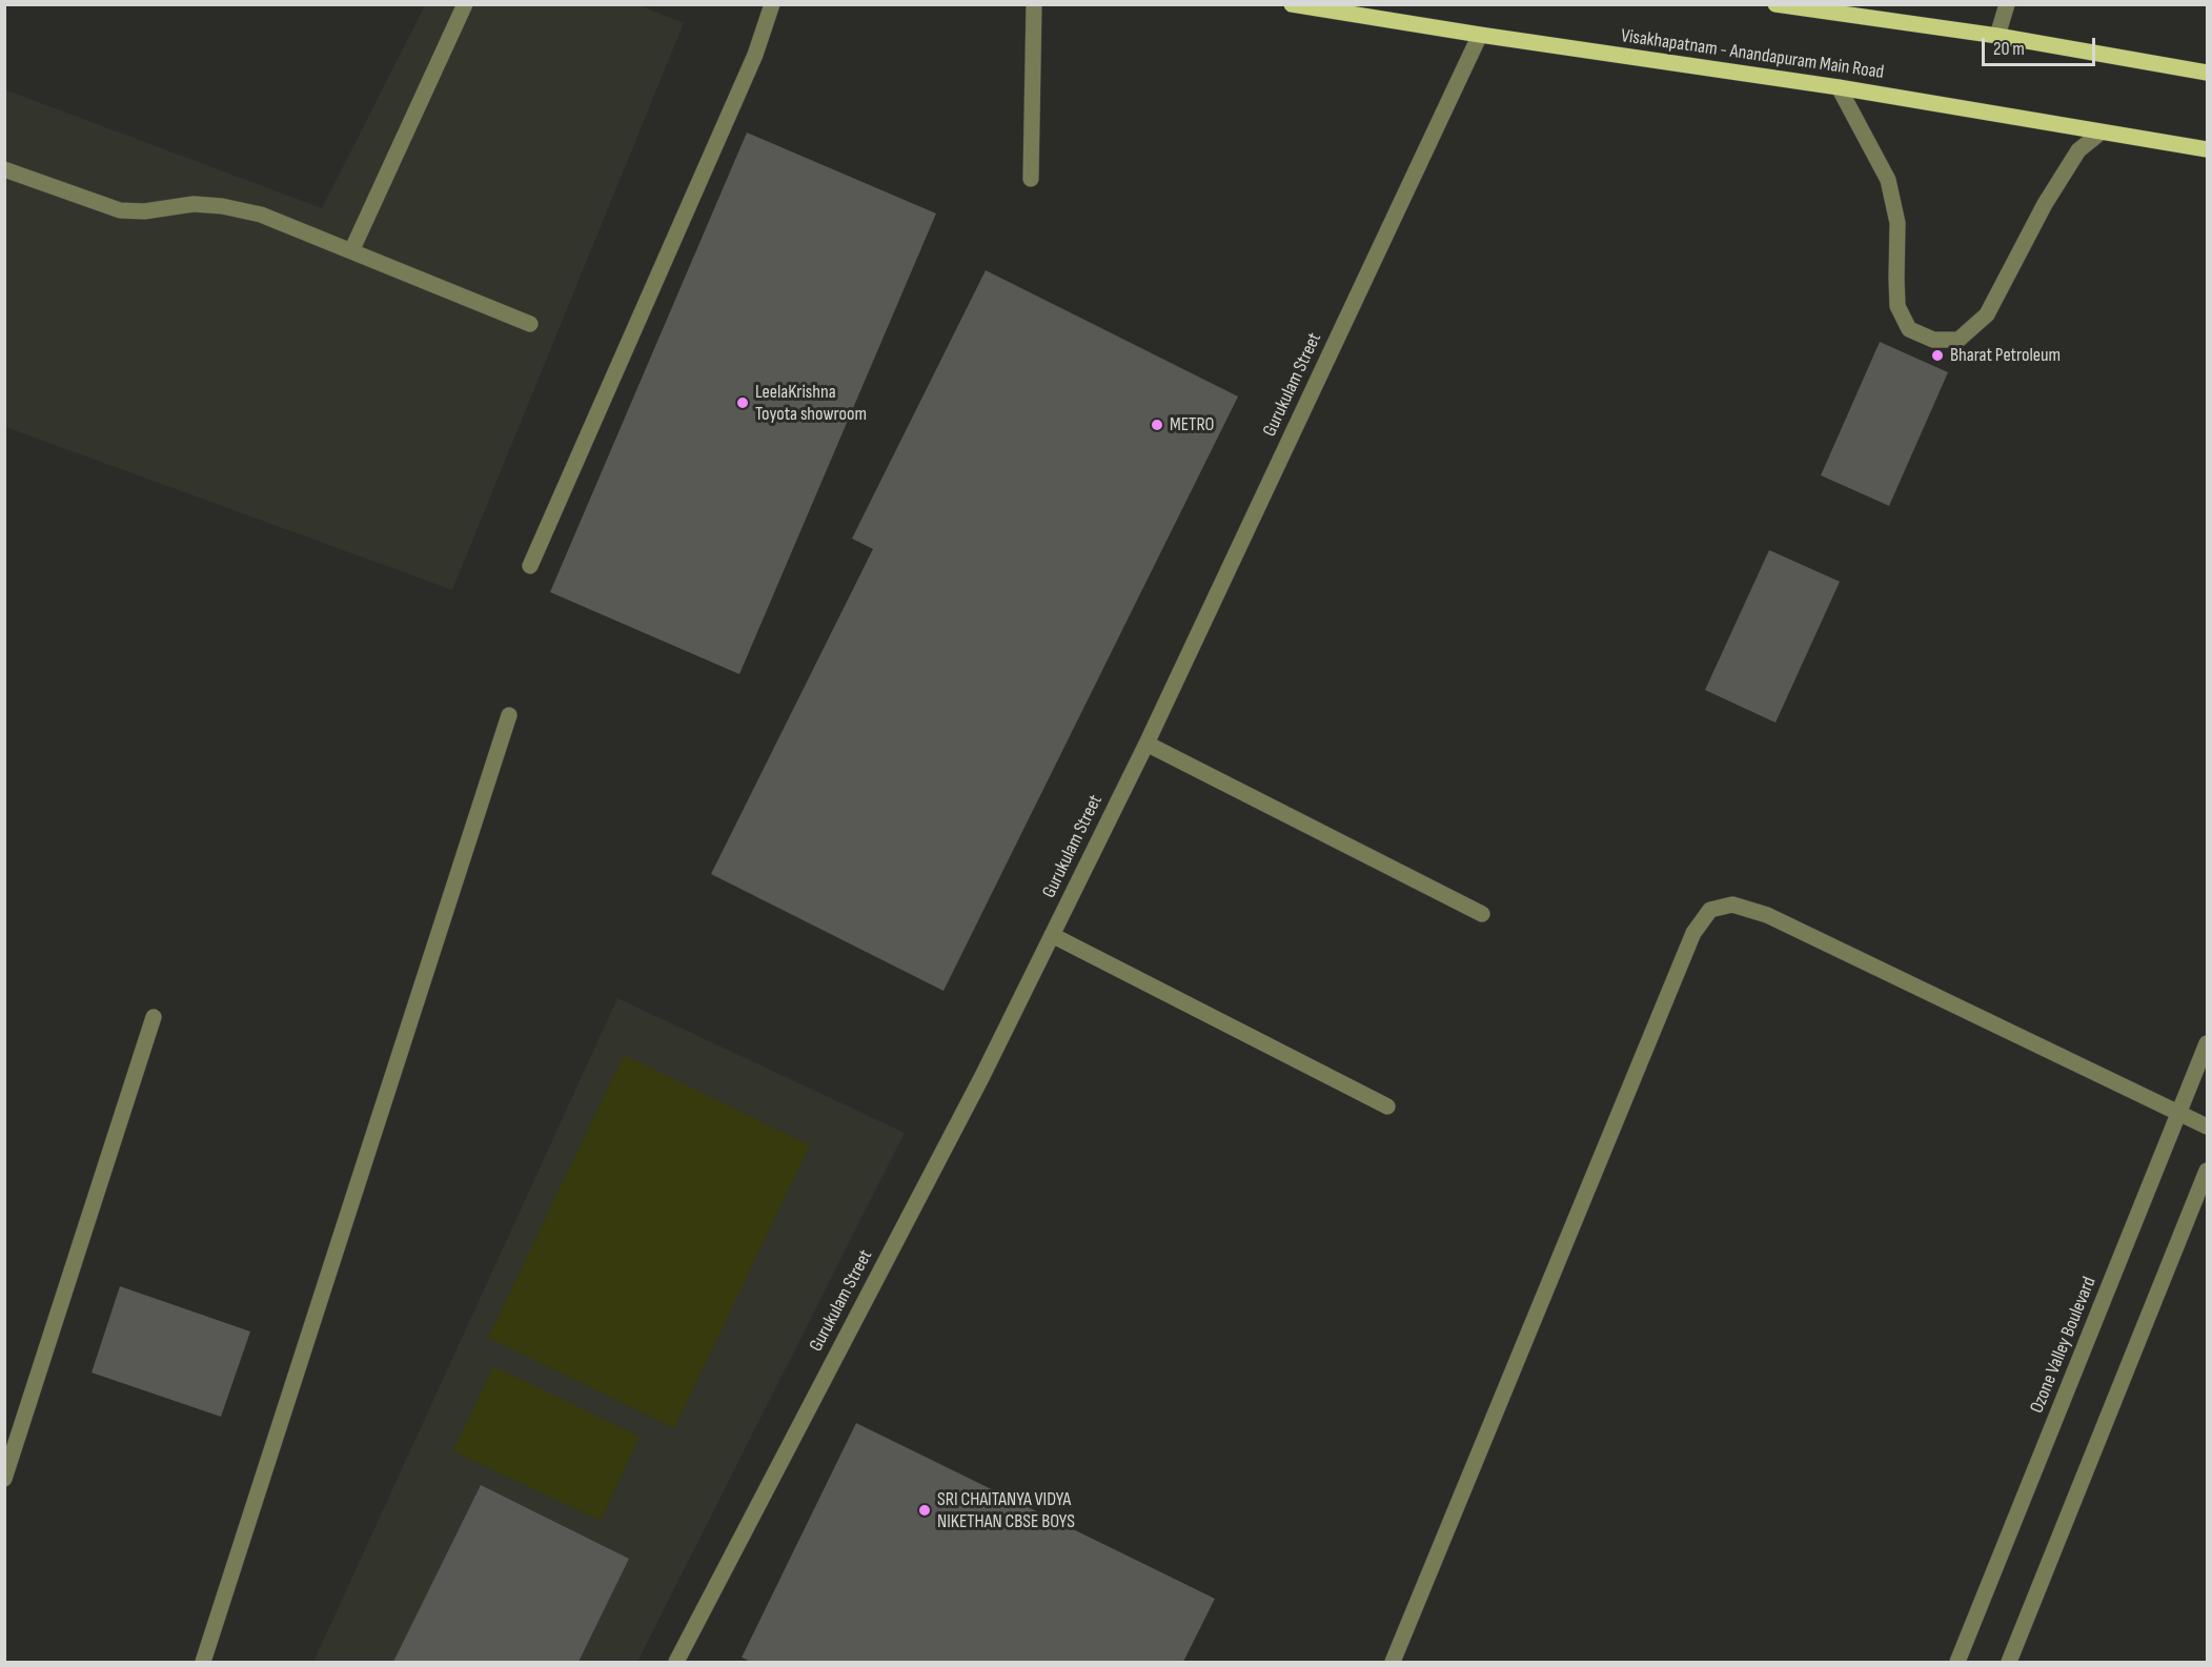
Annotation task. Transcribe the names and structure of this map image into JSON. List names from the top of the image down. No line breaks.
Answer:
{"streets":{"main road":["Visakhapatnam - Anandapuram Main Road"],"street":["Gurukulam Street","Ozone Valley Boulevard"]},"crossings":[["Visakhapatnam - Anandapuram Main Road","Gurukulam Street"]],"places":["Bharat Petroleum","LeelaKrishna Toyota showroom","METRO","SRI CHAITANYA VIDYA NIKETHAN CBSE BOYS"],"scale_bar":"20 m"}
